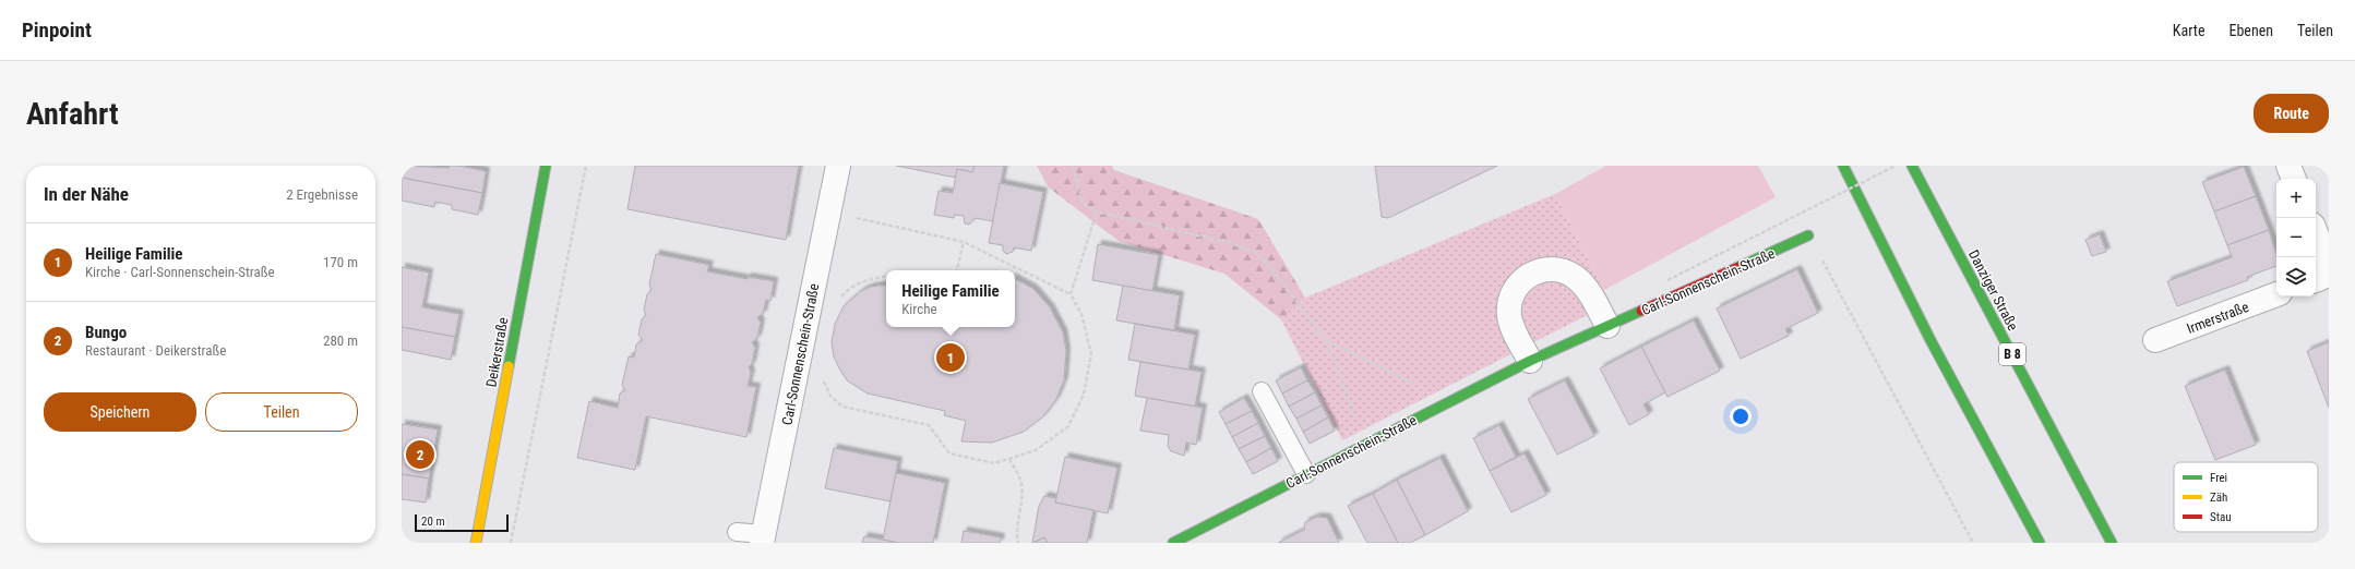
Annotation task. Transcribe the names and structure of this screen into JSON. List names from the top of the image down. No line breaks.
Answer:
{"streets":{"main road":["Carl-Sonnenschein-Straße","Danziger Straße","Deikerstraße","B 8"],"street":["Irmerstraße"]},"legend":["Frei","Zäh","Stau"],"scale_bar":"20 m","page":{"header":"Pinpoint","nav":["Karte","Ebenen","Teilen"],"buttons":["Route",["Speichern","Teilen"]],"title":"Anfahrt","heading":["In der Nähe","2 Ergebnisse"],"map_buttons":["+","−"],"list":[{"mark":"1","name":"Heilige Familie","note":"Kirche · Carl-Sonnenschein-Straße","value":"170 m"},{"mark":"2","name":"Bungo","note":"Restaurant · Deikerstraße","value":"280 m"}],"popup":["Heilige Familie","Kirche"],"pins":["1","2"],"scale":"20 m"}}
